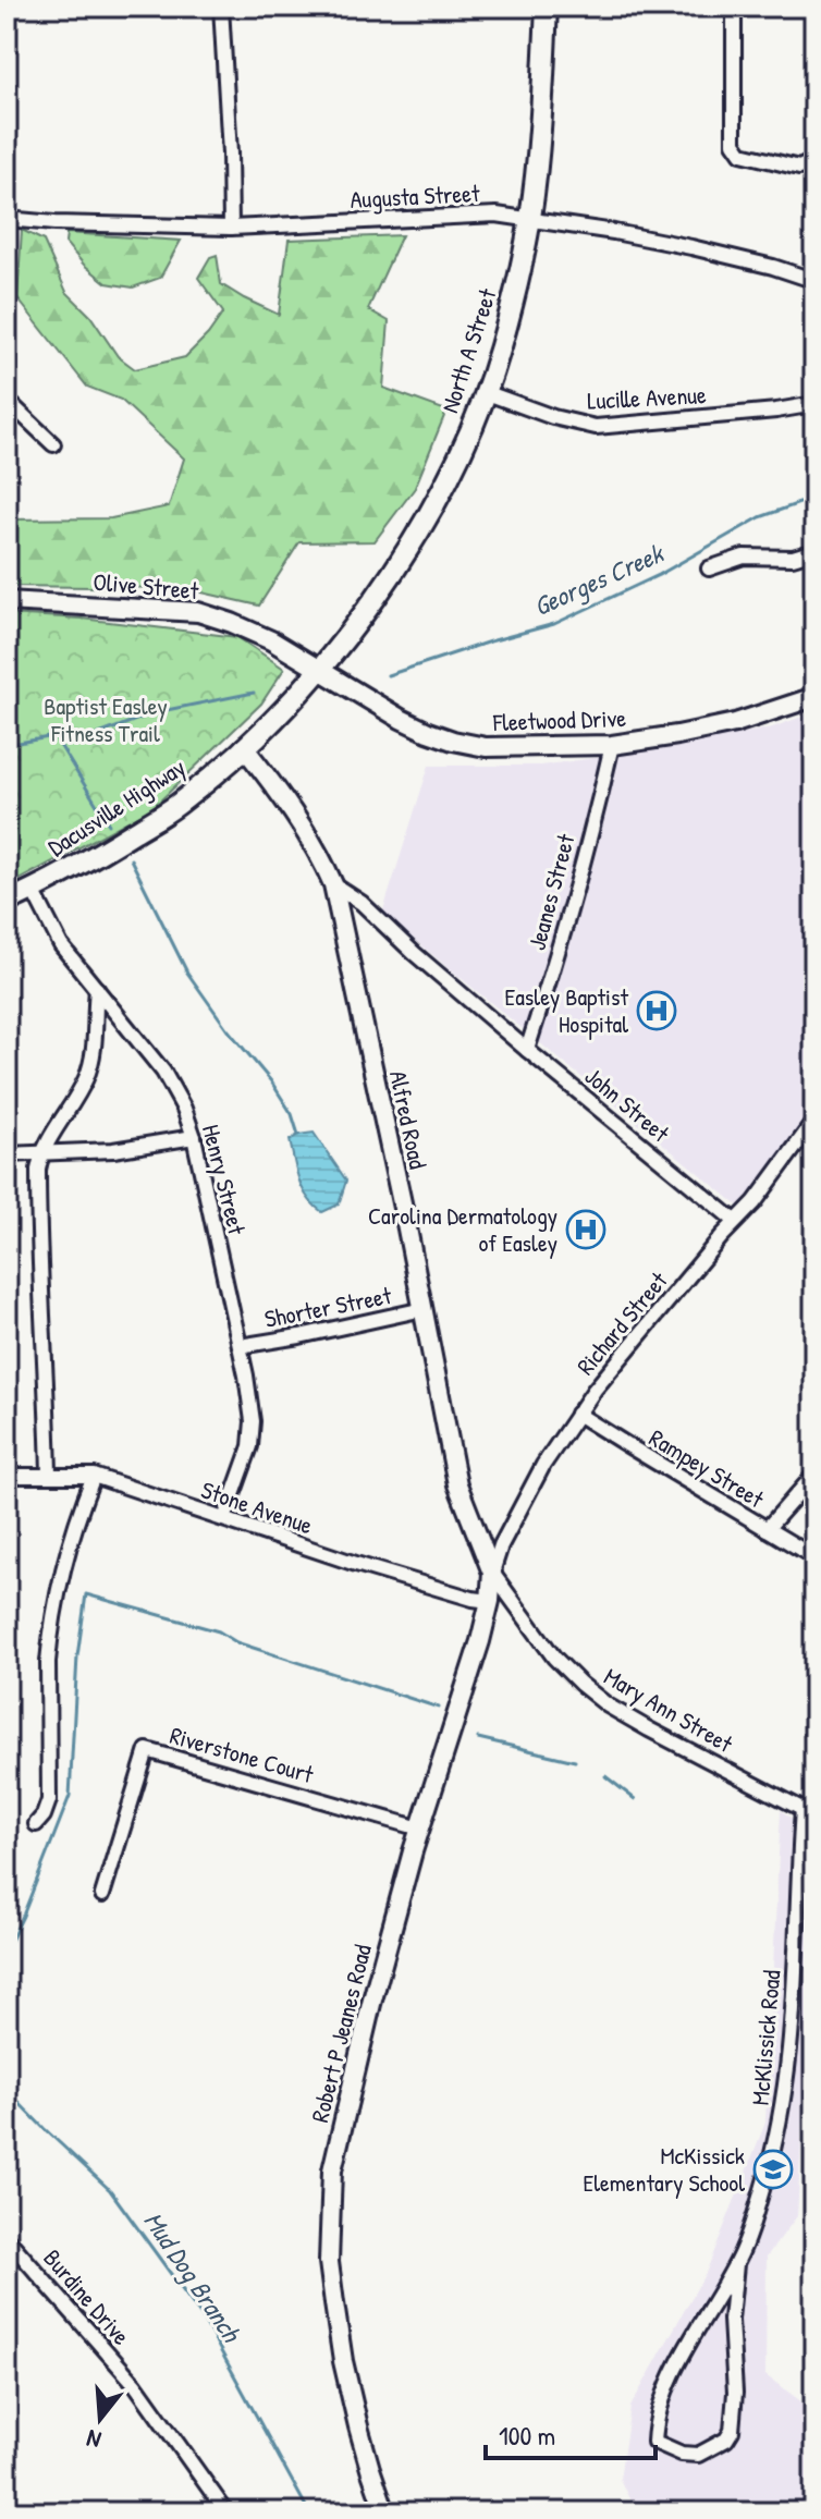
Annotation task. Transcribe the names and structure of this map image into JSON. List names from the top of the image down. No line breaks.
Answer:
{"streets":{"main road":["North A Street","Dacusville Highway"],"street":["Augusta Street","Lucille Avenue","Olive Street","Fleetwood Drive","Jeanes Street","John Street","Alfred Road","Henry Street","Shorter Street","Richard Street","Rampey Street","Stone Avenue","Mary Ann Street","Riverstone Court","Robert P Jeanes Road","McKlissick Road","Burdine Drive"]},"crossings":[["Augusta Street","North A Street"],["North A Street","Lucille Avenue"],["North A Street","Olive Street"],["North A Street","Fleetwood Drive"],["North A Street","Dacusville Highway"],["Olive Street","Fleetwood Drive"],["Olive Street","Dacusville Highway"],["Fleetwood Drive","Dacusville Highway"],["Fleetwood Drive","Jeanes Street"],["Dacusville Highway","Alfred Road"],["Dacusville Highway","Henry Street"],["Jeanes Street","John Street"],["John Street","Alfred Road"],["John Street","Richard Street"],["Alfred Road","Shorter Street"],["Alfred Road","Richard Street"],["Alfred Road","Mary Ann Street"],["Alfred Road","Robert P Jeanes Road"],["Henry Street","Shorter Street"],["Henry Street","Stone Avenue"],["Richard Street","Rampey Street"],["Richard Street","Mary Ann Street"],["Richard Street","Robert P Jeanes Road"],["Stone Avenue","Robert P Jeanes Road"],["Mary Ann Street","Robert P Jeanes Road"],["Mary Ann Street","McKlissick Road"],["Riverstone Court","Robert P Jeanes Road"]],"water":["Georges Creek","Mud Dog Branch"],"parks":["Baptist Easley Fitness Trail"],"places":{"hospital":["Easley Baptist Hospital","Carolina Dermatology of Easley"],"school or university":["McKissick Elementary School"]},"scale_bar":"100 m","north":"bottom"}
